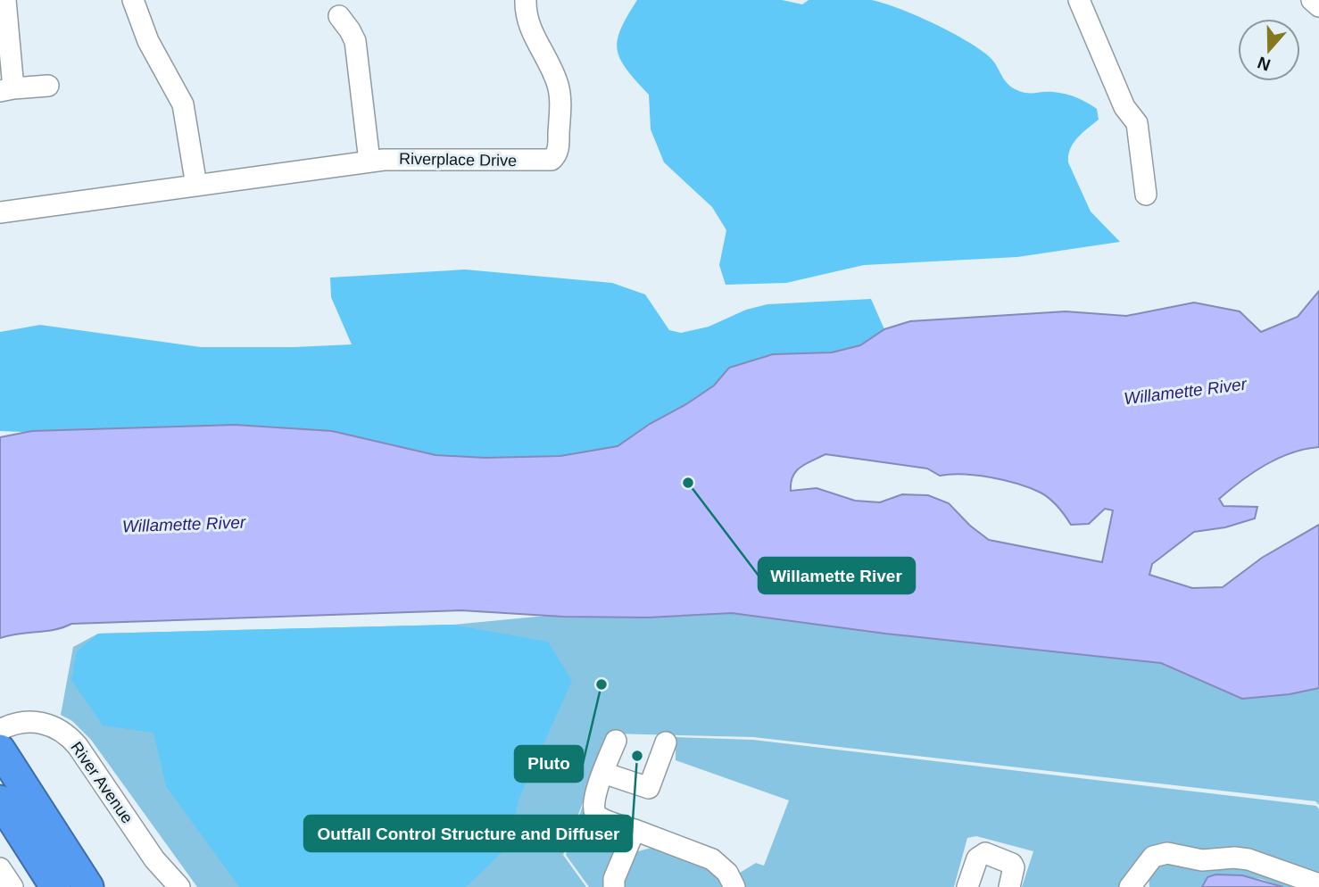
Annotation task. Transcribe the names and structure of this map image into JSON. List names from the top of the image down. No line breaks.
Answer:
{"streets":{"street":["Riverplace Drive","River Avenue"]},"water":["Willamette River"],"places":["Willamette River","Pluto","Outfall Control Structure and Diffuser"],"north":"bottom"}
